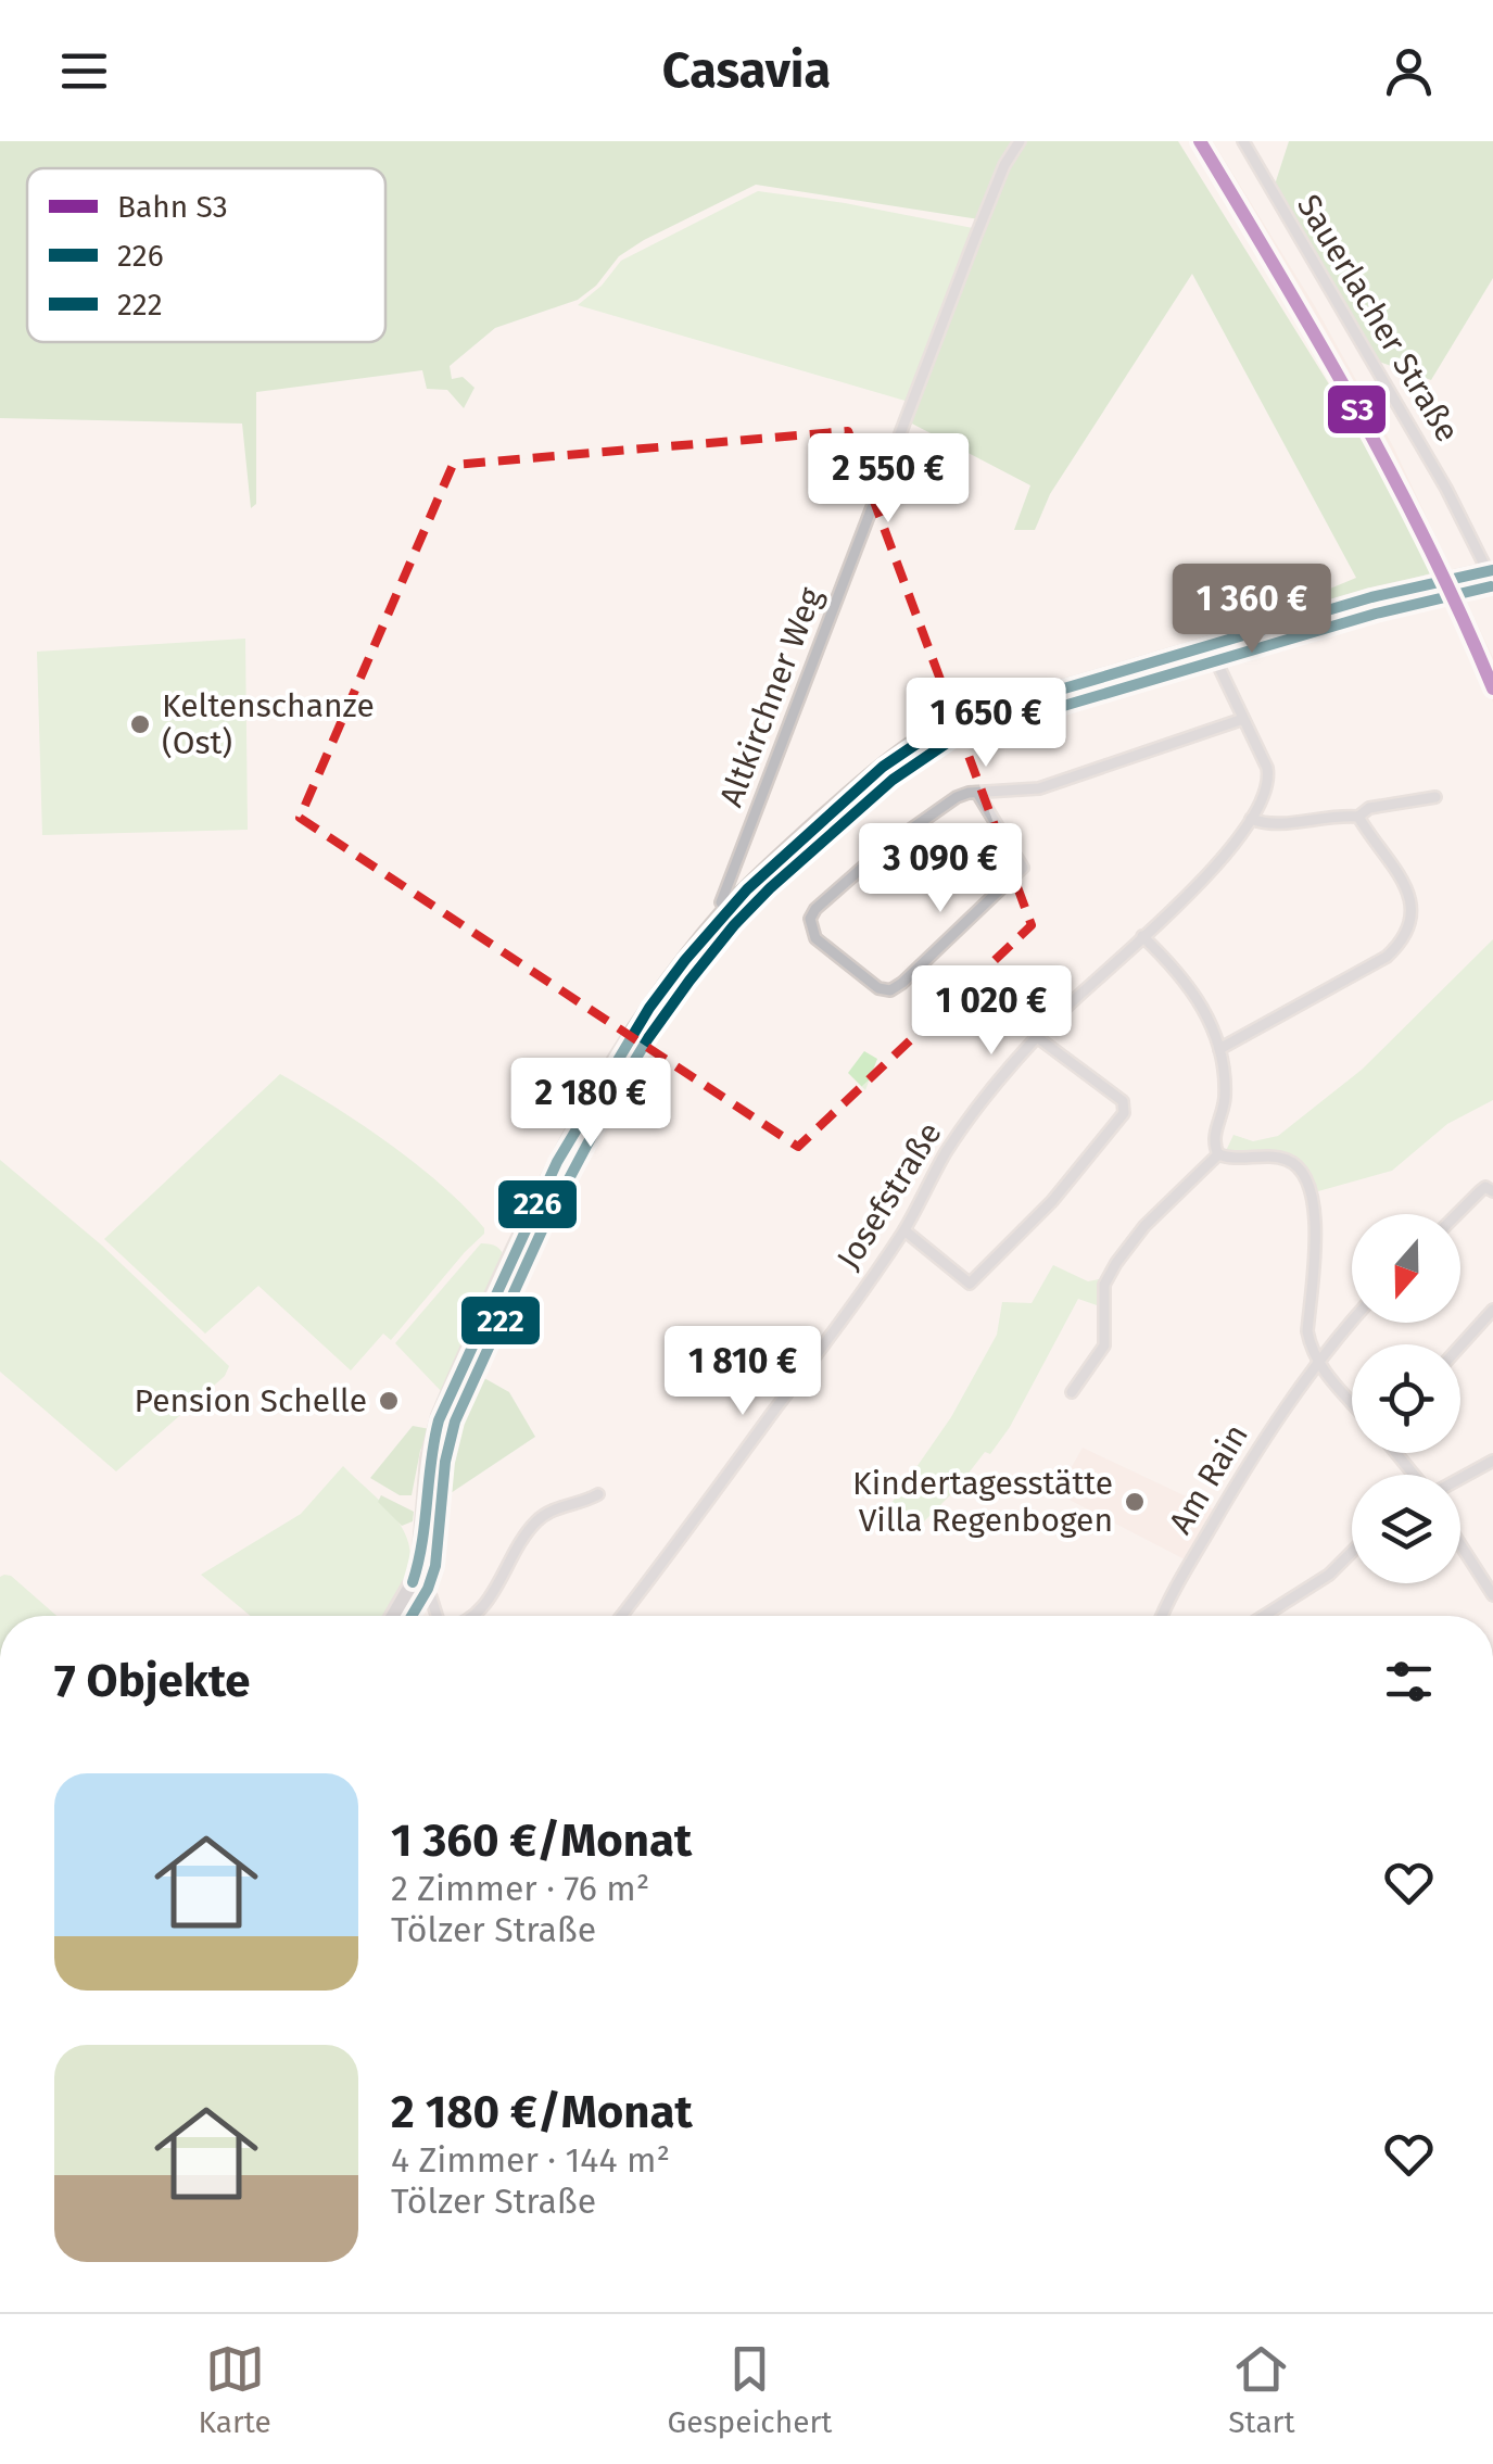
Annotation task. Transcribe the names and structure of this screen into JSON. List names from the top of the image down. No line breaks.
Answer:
{"streets":{"street":["Sauerlacher Straße","Altkirchner Weg","Josefstraße","Am Rain"]},"places":["Keltenschanze (Ost)","Pension Schelle","Kindertagesstätte Villa Regenbogen"],"lines":["rail line S3","transit line 226","transit line 222"],"legend":["Bahn S3","226","222"],"north":"bottom","page":{"header":"Casavia","price":["2 550 €","1 360 €","1 650 €","3 090 €","1 020 €","2 180 €","1 810 €"],"heading":"7 Objekte","list":[{"name":"1 360 €/Monat","note":"2 Zimmer · 76 m² · Tölzer Straße"},{"name":"2 180 €/Monat","note":"4 Zimmer · 144 m² · Tölzer Straße"}],"tabs":["Karte","Gespeichert","Start"]}}
